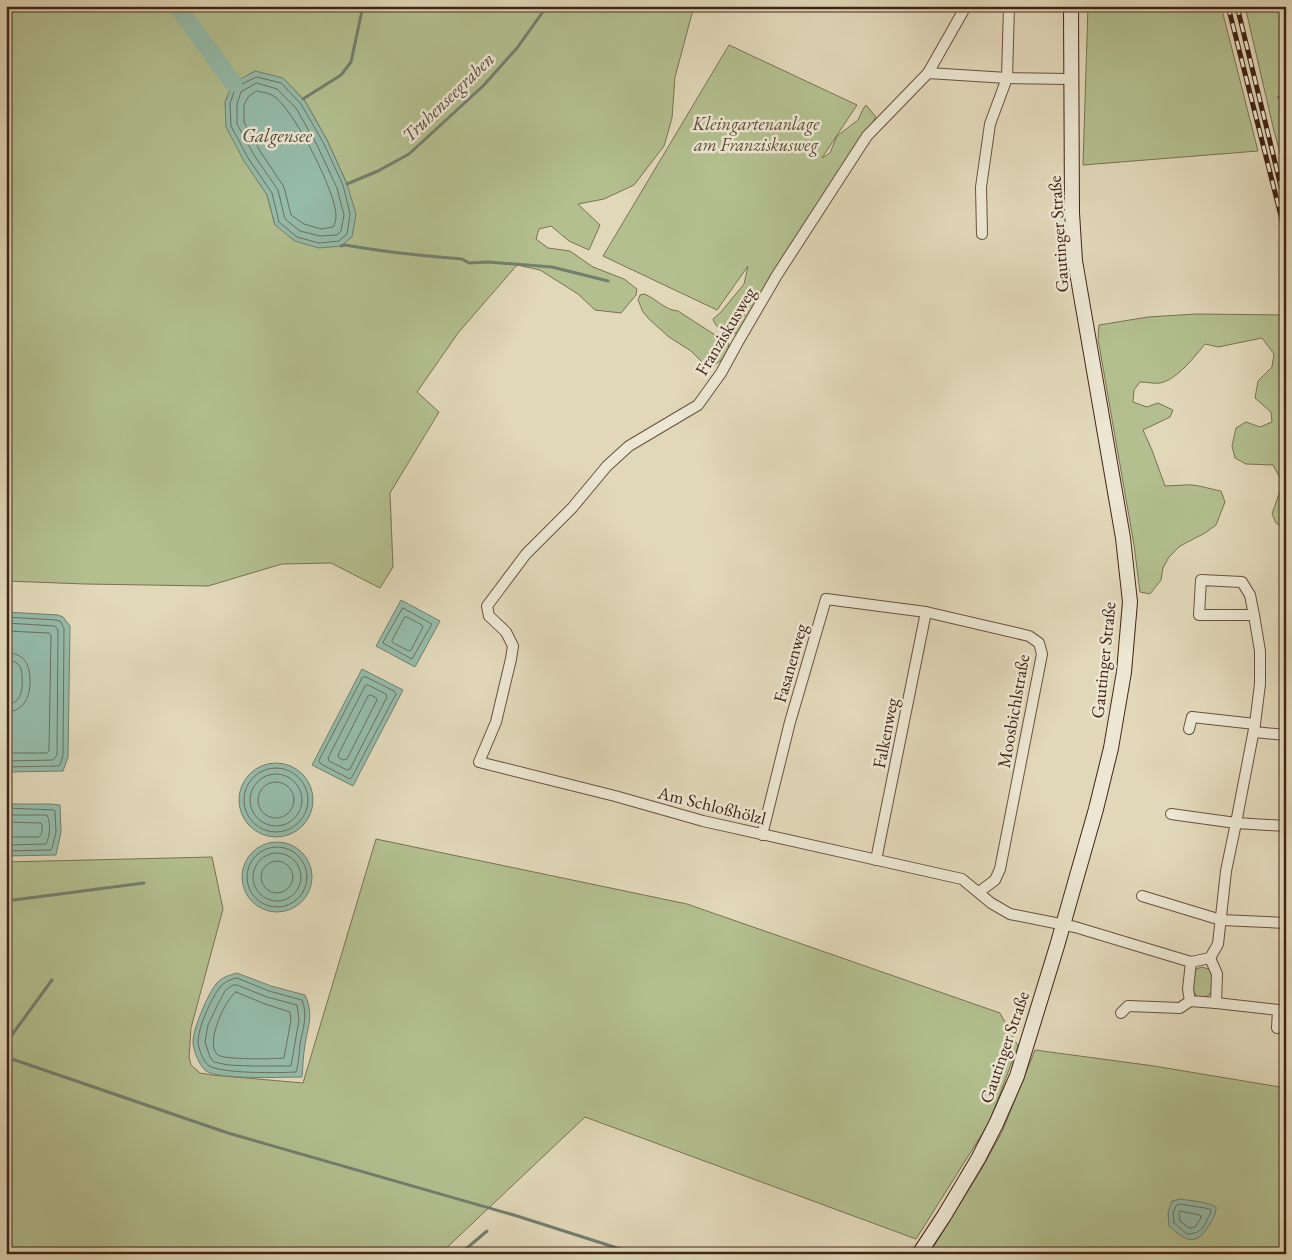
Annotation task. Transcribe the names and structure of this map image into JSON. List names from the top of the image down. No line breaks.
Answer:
{"streets":{"main road":["Gautinger Straße"],"street":["Franziskusweg","Fasanenweg","Moosbichlstraße","Falkenweg","Am Schloßhölzl"]},"crossings":[["Gautinger Straße","Am Schloßhölzl"],["Franziskusweg","Am Schloßhölzl"],["Fasanenweg","Moosbichlstraße"],["Fasanenweg","Falkenweg"],["Fasanenweg","Am Schloßhölzl"],["Moosbichlstraße","Falkenweg"],["Moosbichlstraße","Am Schloßhölzl"],["Falkenweg","Am Schloßhölzl"]],"water":["Truhenseegraben","Galgensee"],"parks":["Kleingartenanlage am Franziskusweg"]}
